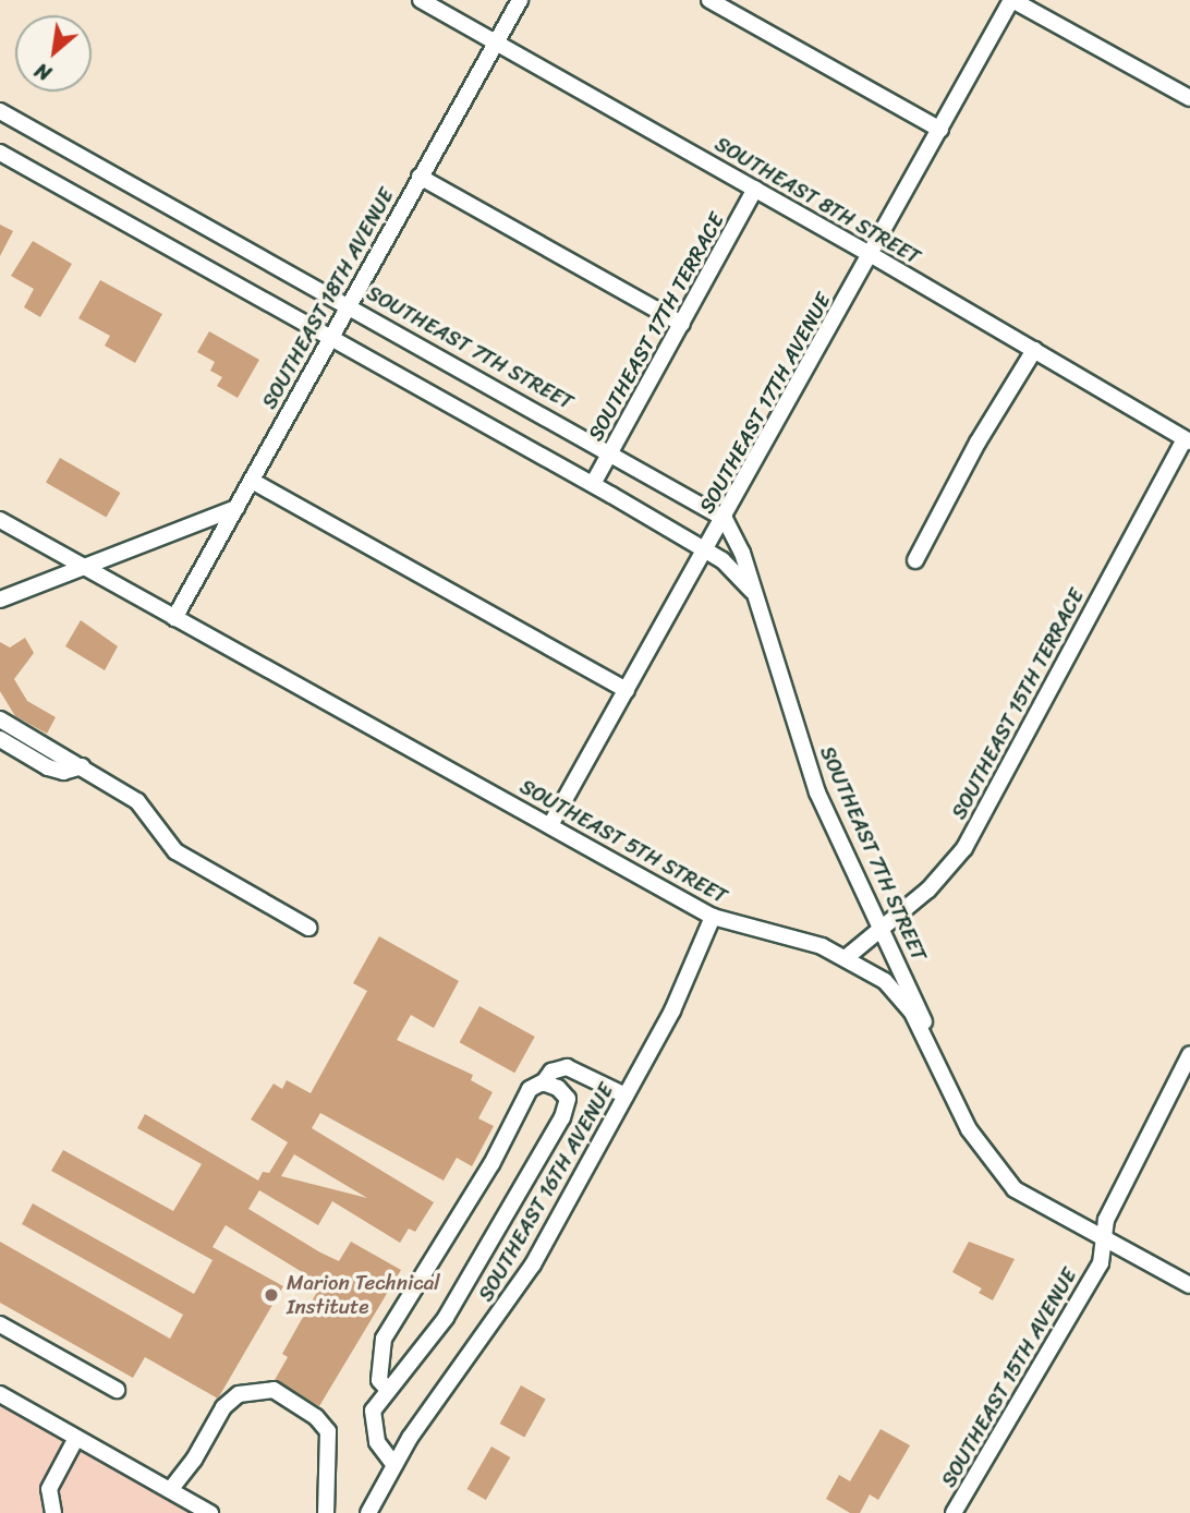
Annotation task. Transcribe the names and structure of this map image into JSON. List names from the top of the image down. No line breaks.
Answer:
{"streets":{"street":["SOUTHEAST 8TH STREET","SOUTHEAST 18TH AVENUE","SOUTHEAST 17TH TERRACE","SOUTHEAST 7TH STREET","SOUTHEAST 17TH AVENUE","SOUTHEAST 15TH TERRACE","SOUTHEAST 5TH STREET","SOUTHEAST 16TH AVENUE","SOUTHEAST 15TH AVENUE"]},"crossings":[["SOUTHEAST 8TH STREET","SOUTHEAST 18TH AVENUE"],["SOUTHEAST 8TH STREET","SOUTHEAST 17TH TERRACE"],["SOUTHEAST 8TH STREET","SOUTHEAST 17TH AVENUE"],["SOUTHEAST 8TH STREET","SOUTHEAST 15TH TERRACE"],["SOUTHEAST 18TH AVENUE","SOUTHEAST 7TH STREET"],["SOUTHEAST 18TH AVENUE","SOUTHEAST 5TH STREET"],["SOUTHEAST 17TH TERRACE","SOUTHEAST 7TH STREET"],["SOUTHEAST 7TH STREET","SOUTHEAST 17TH AVENUE"],["SOUTHEAST 7TH STREET","SOUTHEAST 15TH TERRACE"],["SOUTHEAST 7TH STREET","SOUTHEAST 5TH STREET"],["SOUTHEAST 17TH AVENUE","SOUTHEAST 5TH STREET"],["SOUTHEAST 15TH TERRACE","SOUTHEAST 5TH STREET"],["SOUTHEAST 5TH STREET","SOUTHEAST 16TH AVENUE"],["SOUTHEAST 5TH STREET","SOUTHEAST 15TH AVENUE"]],"places":["Marion Technical Institute"],"north":"bottom left"}
